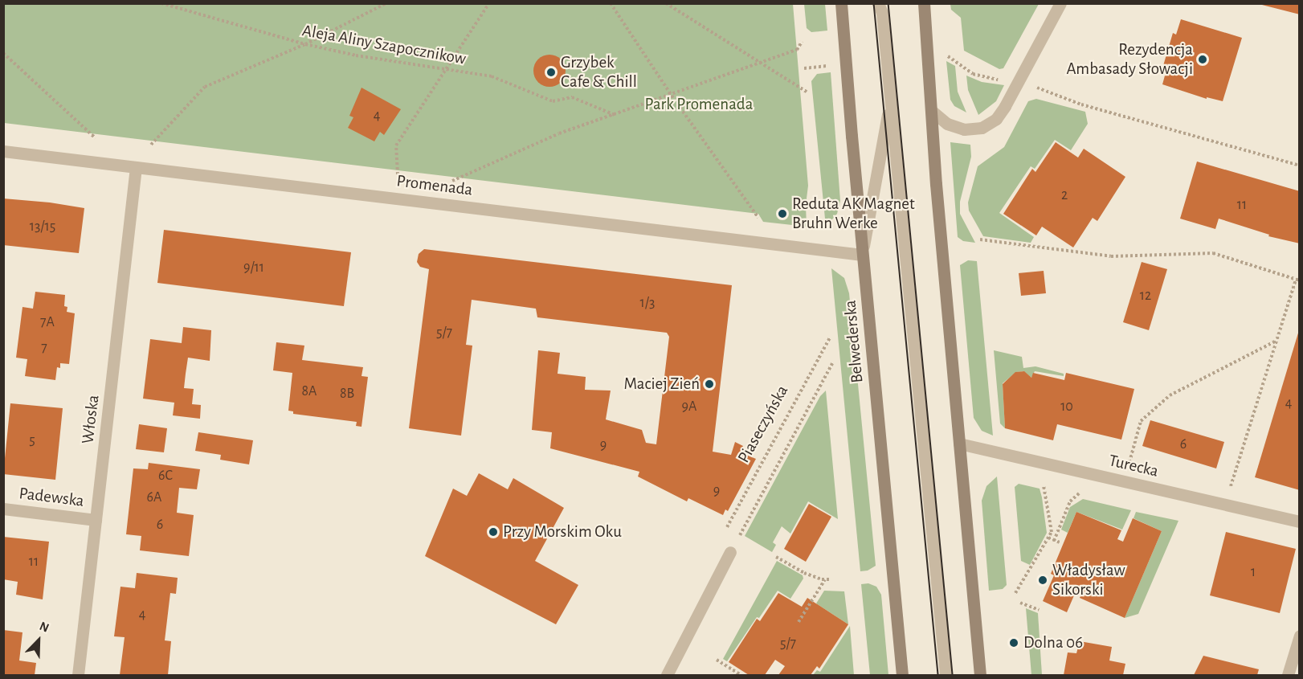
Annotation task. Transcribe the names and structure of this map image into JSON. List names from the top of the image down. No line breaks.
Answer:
{"streets":{"main road":["Belwederska"],"street":["Promenada","Włoska","Turecka","Padewska"],"path":["Aleja Aliny Szapocznikow","Piaseczyńska"]},"crossings":[["Promenada","Belwederska"],["Promenada","Włoska"],["Włoska","Padewska"]],"parks":["Park Promenada"],"places":["Rezydencja Ambasady Słowacji","Grzybek Cafe & Chill","Reduta AK Magnet Bruhn Werke","Maciej Zień","Przy Morskim Oku","Władysław Sikorski","Dolna 06"],"house_numbers":["4","2","11","13/15","9/11","12","1/3","7A","5/7","7","8A","8B","4","9A","10","5","6","9","6C","9","6A","6","11","1","4","5/7"],"north":"top right"}
